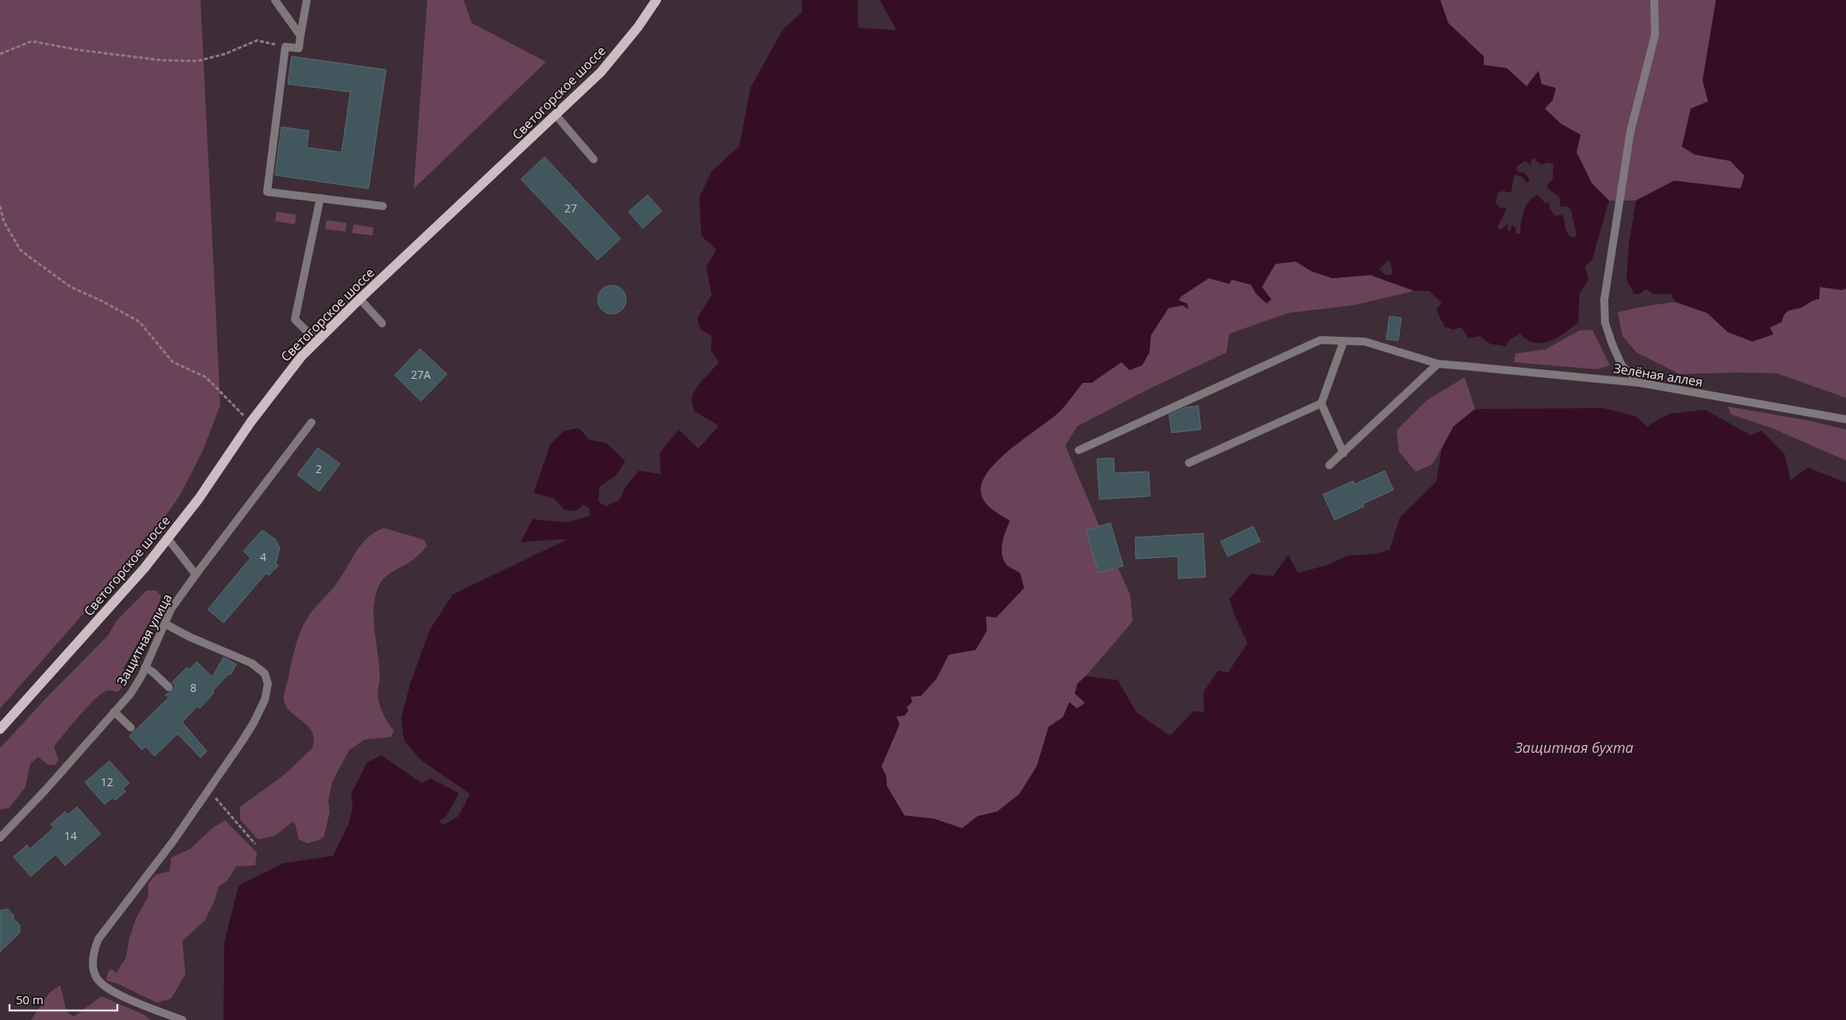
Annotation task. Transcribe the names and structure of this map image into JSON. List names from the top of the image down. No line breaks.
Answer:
{"streets":{"main road":["Светогорское шоссе"],"street":["Зелёная аллея","Защитная улица"]},"water":["Защитная бухта"],"house_numbers":["27","27А","2","4","8","12","14"],"scale_bar":"50 m"}
